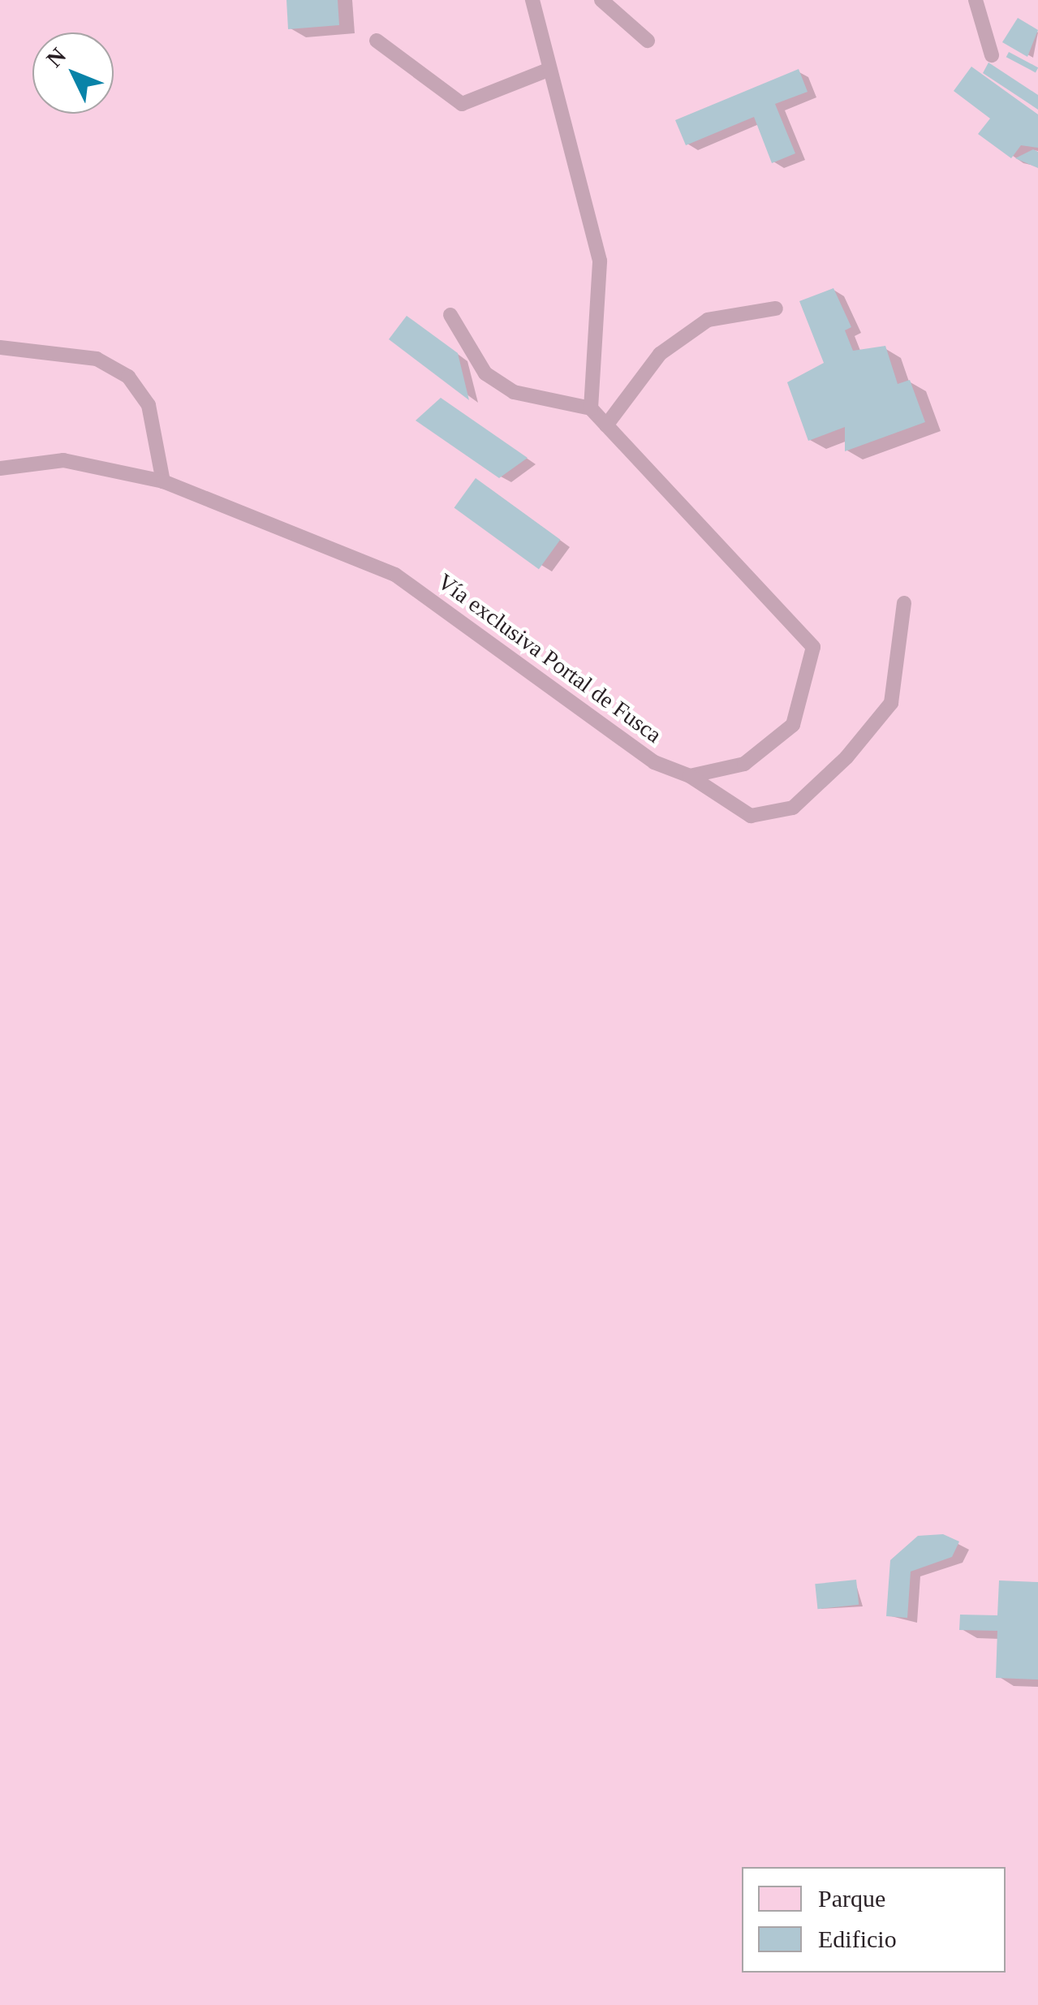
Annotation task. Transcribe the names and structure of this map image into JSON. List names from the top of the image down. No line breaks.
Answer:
{"streets":{"lane":["Vía exclusiva Portal de Fusca"]},"legend":["Parque","Edificio"],"north":"top left"}
